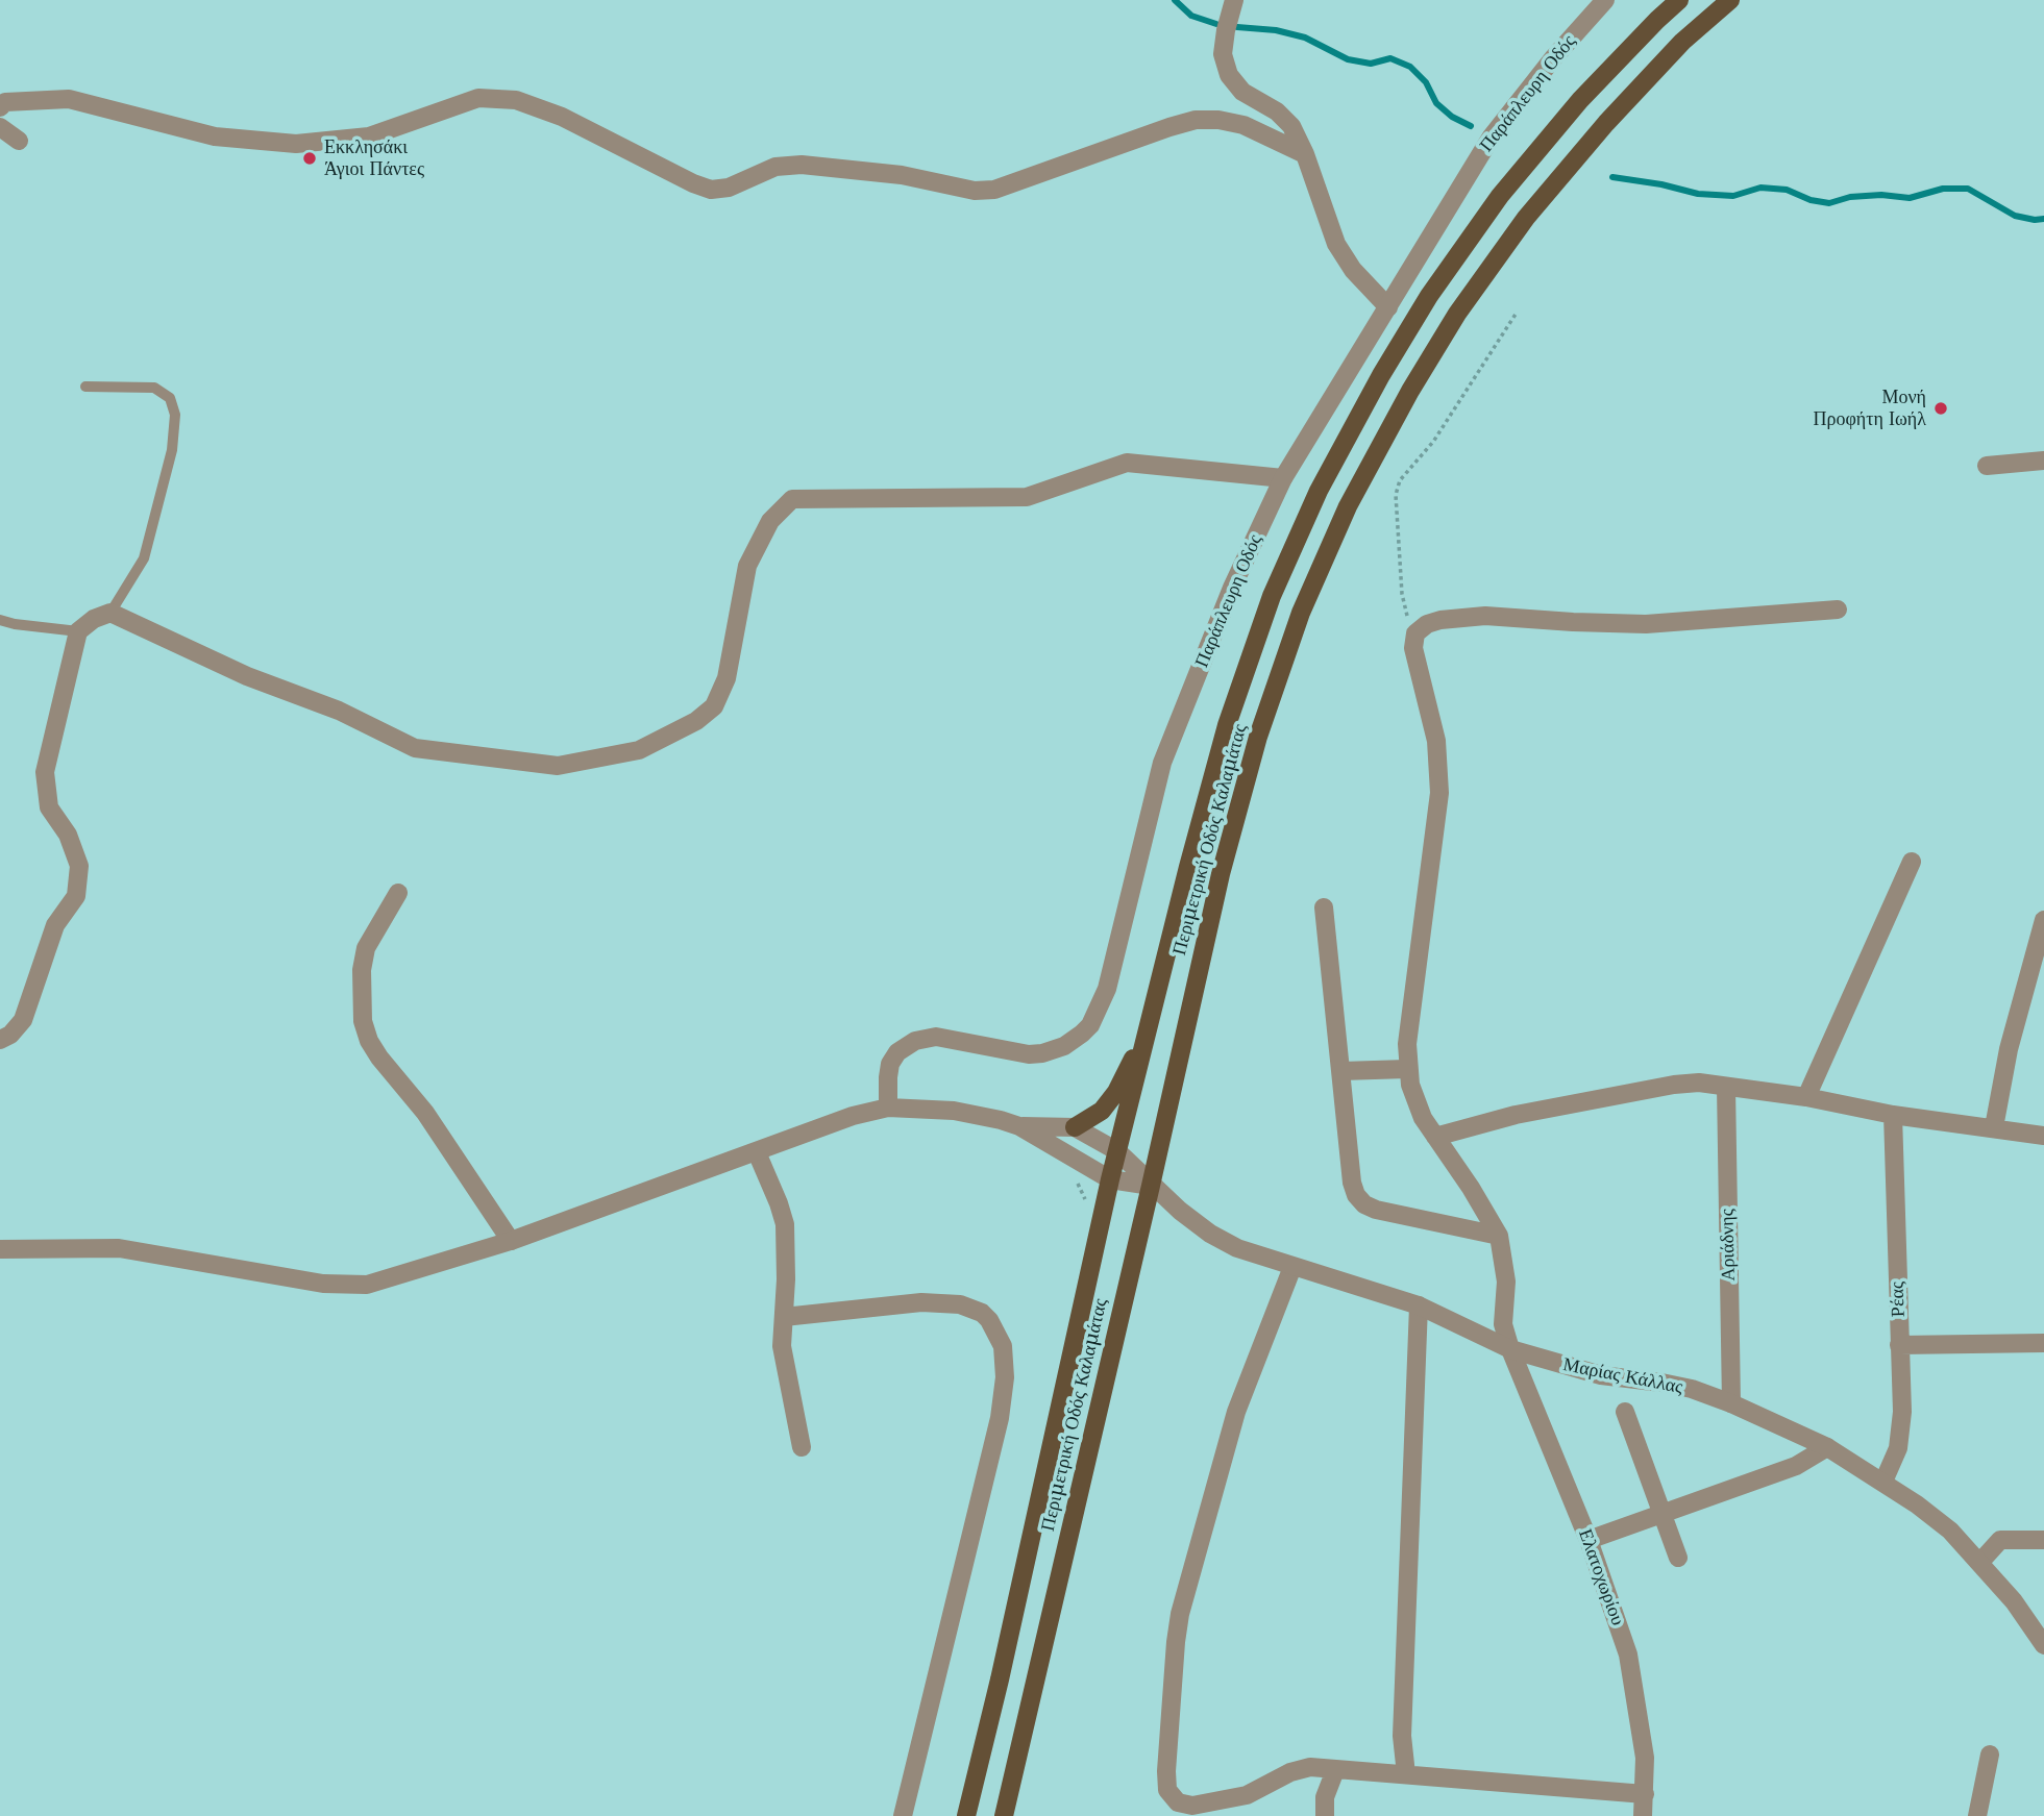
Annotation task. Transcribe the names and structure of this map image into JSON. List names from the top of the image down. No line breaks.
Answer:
{"streets":{"main road":["Περιμετρική Οδός Καλαμάτας"],"street":["Παράπλευρη Οδός","Αριάδνης","Ρέας","Μαρίας Κάλλας","Ελατοχωρίου"]},"crossings":[["Περιμετρική Οδός Καλαμάτας","Μαρίας Κάλλας"],["Αριάδνης","Μαρίας Κάλλας"],["Ρέας","Μαρίας Κάλλας"],["Μαρίας Κάλλας","Ελατοχωρίου"]],"places":["Εκκλησάκι Άγιοι Πάντες","Μονή Προφήτη Ιωήλ"]}
